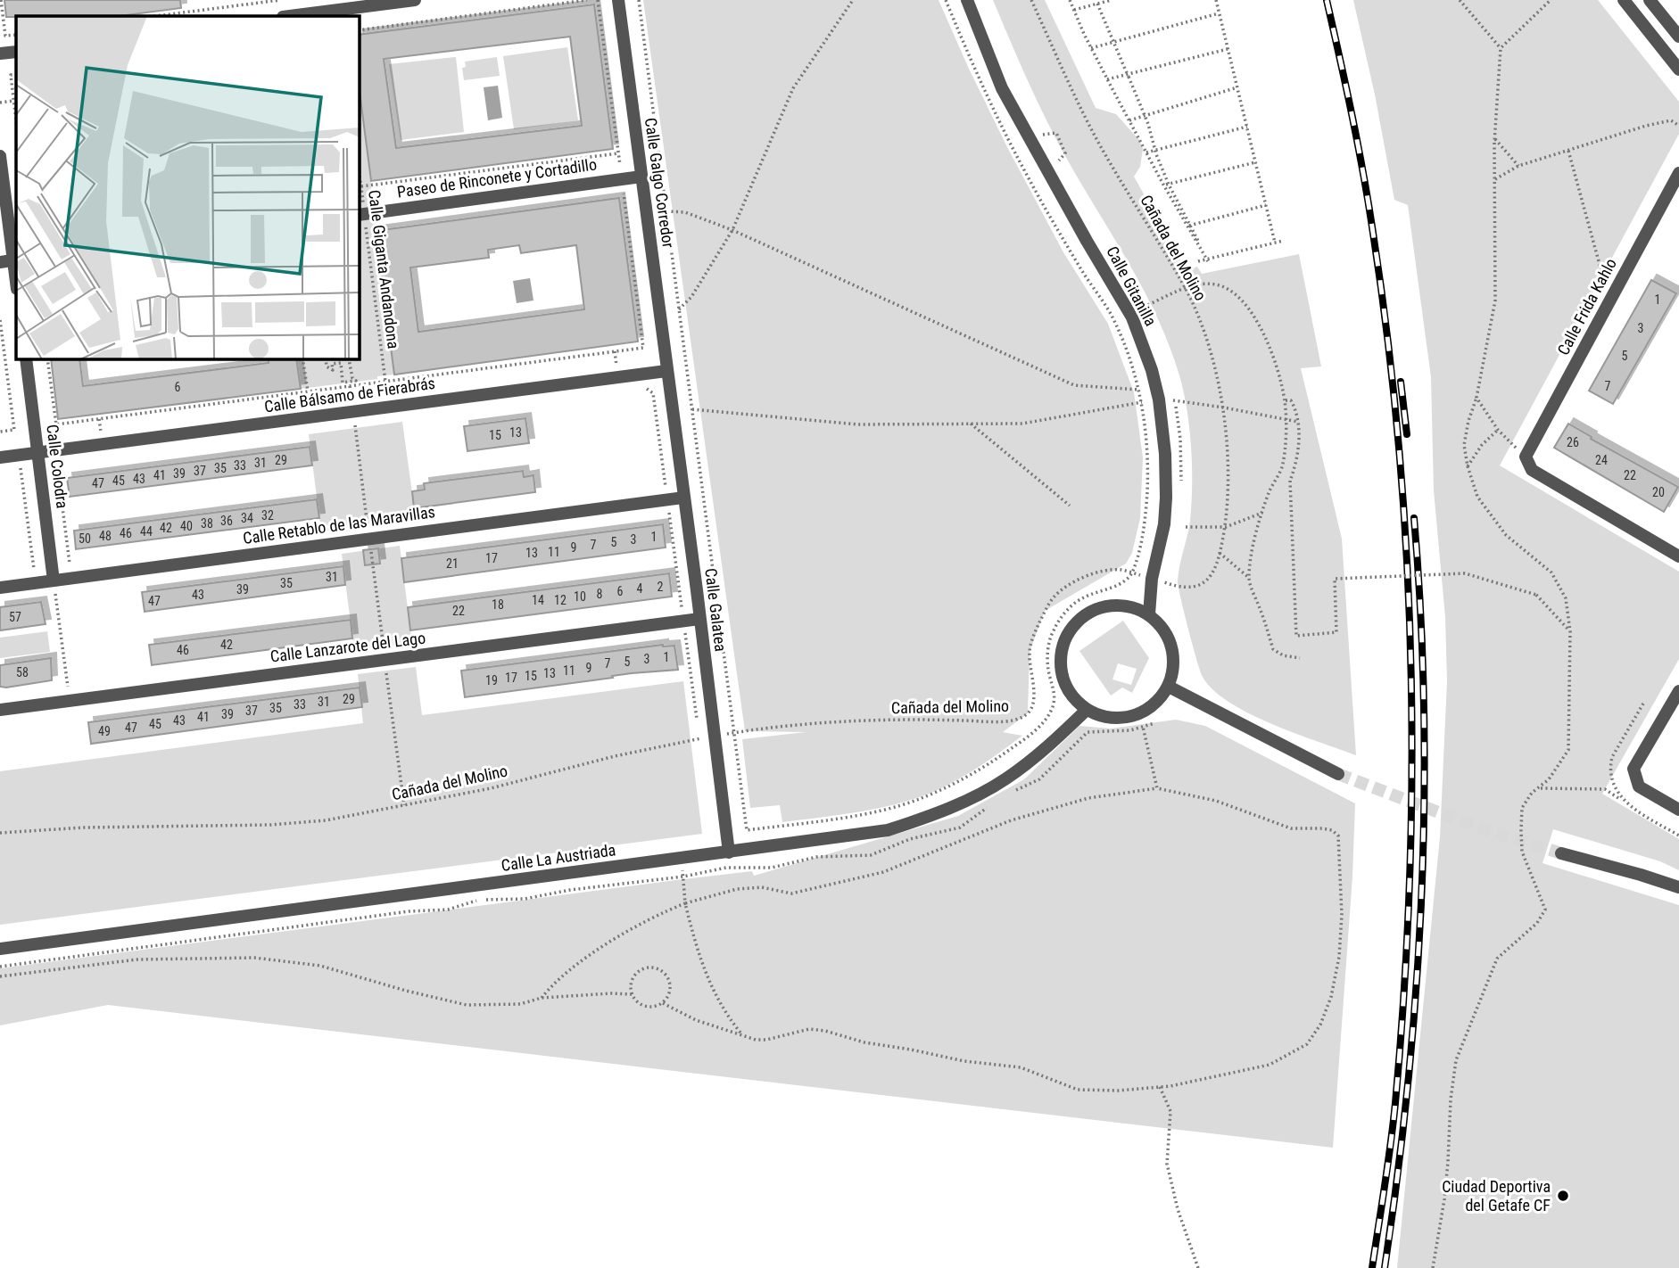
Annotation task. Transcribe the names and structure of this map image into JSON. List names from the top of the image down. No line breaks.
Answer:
{"streets":{"street":["Paseo de Rinconete y Cortadillo","Calle Galgo Corredor","Calle Gitanilla","Calle Frida Kahlo","Calle Bálsamo de Fierabrás","Calle Colodra","Calle Retablo de las Maravillas","Calle Galatea","Calle Lanzarote del Lago","Calle La Austriada"],"path":["Cañada del Molino","Calle Giganta Andandona"]},"crossings":[["Paseo de Rinconete y Cortadillo","Calle Galgo Corredor"],["Paseo de Rinconete y Cortadillo","Calle Giganta Andandona"],["Calle Galgo Corredor","Calle Bálsamo de Fierabrás"],["Calle Galgo Corredor","Calle Galatea"],["Cañada del Molino","Calle Gitanilla"],["Cañada del Molino","Calle Galatea"],["Calle Gitanilla","Calle La Austriada"],["Calle Bálsamo de Fierabrás","Calle Colodra"],["Calle Bálsamo de Fierabrás","Calle Galatea"],["Calle Colodra","Calle Retablo de las Maravillas"],["Calle Retablo de las Maravillas","Calle Galatea"],["Calle Galatea","Calle Lanzarote del Lago"],["Calle Galatea","Calle La Austriada"]],"places":["Ciudad Deportiva del Getafe CF"],"house_numbers":["1","3","5","7","6","13","15","26","29","24","31","33","35","37","39","41","22","43","45","47","20","32","34","36","38","40","42","44","46","48","1","50","3","5","7","9","11","13","17","21","31","35","2","4","39","6","8","43","10","14","12","47","18","22","57","42","46","1","3","5","7","9","11","58","13","15","17","19","29","31","33","35","37","39","41","43","45","47","49"]}
